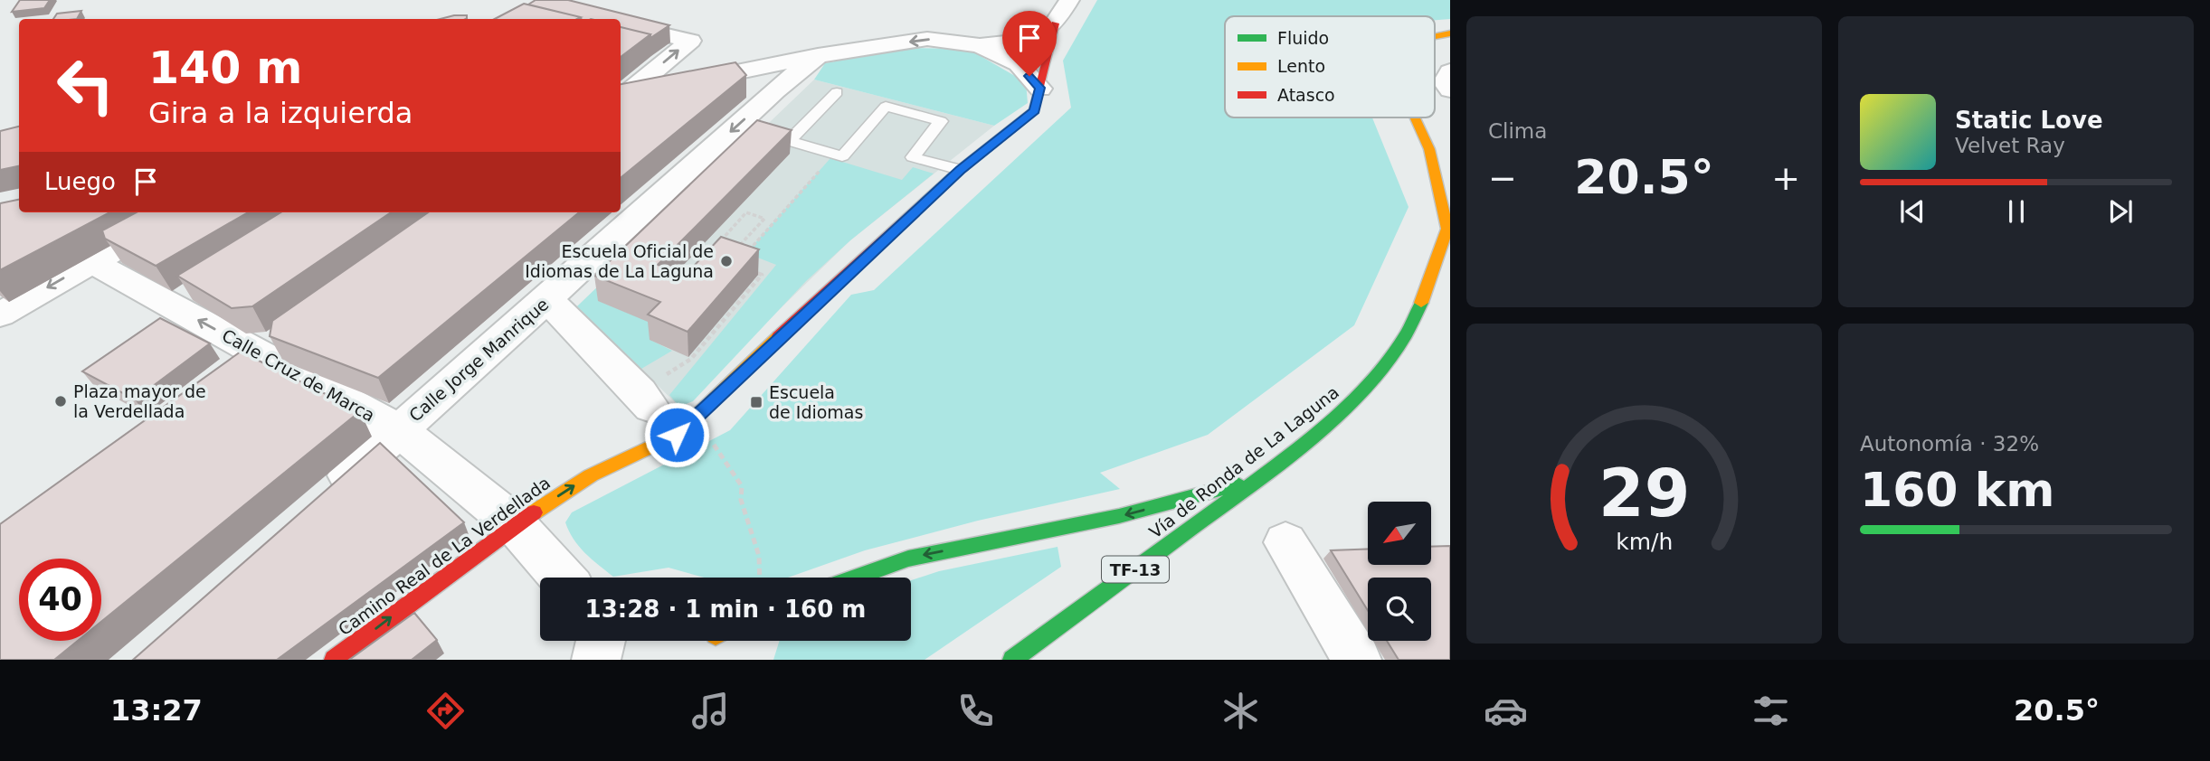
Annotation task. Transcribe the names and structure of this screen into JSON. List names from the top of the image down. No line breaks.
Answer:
{"streets":{"main road":["Vía de Ronda de La Laguna","Camino Real de La Verdellada","TF-13"],"street":["Calle Jorge Manrique","Calle Cruz de Marca"]},"crossings":[["Calle Jorge Manrique","Calle Cruz de Marca"],["Calle Cruz de Marca","Camino Real de La Verdellada"]],"one_way":["Calle Jorge Manrique","Camino Real de La Verdellada"],"places":{"other":["Escuela Oficial de Idiomas de La Laguna","Plaza mayor de la Verdellada"],"transit":["Escuela de Idiomas"]},"legend":["Fluido","Lento","Atasco"],"north":"bottom left","page":{"tile":["Clima",["Autonomía · 32%","160 km"]],"turn":["140 m","Gira a la izquierda"],"song":["Static Love","Velvet Ray"],"then":"Luego","heat":["−","20.5°","+"],"limit":"40","trip":"13:28 · 1 min · 160 m","tabs":["13:27","20.5°"],"gauge":["29","km/h"]}}
